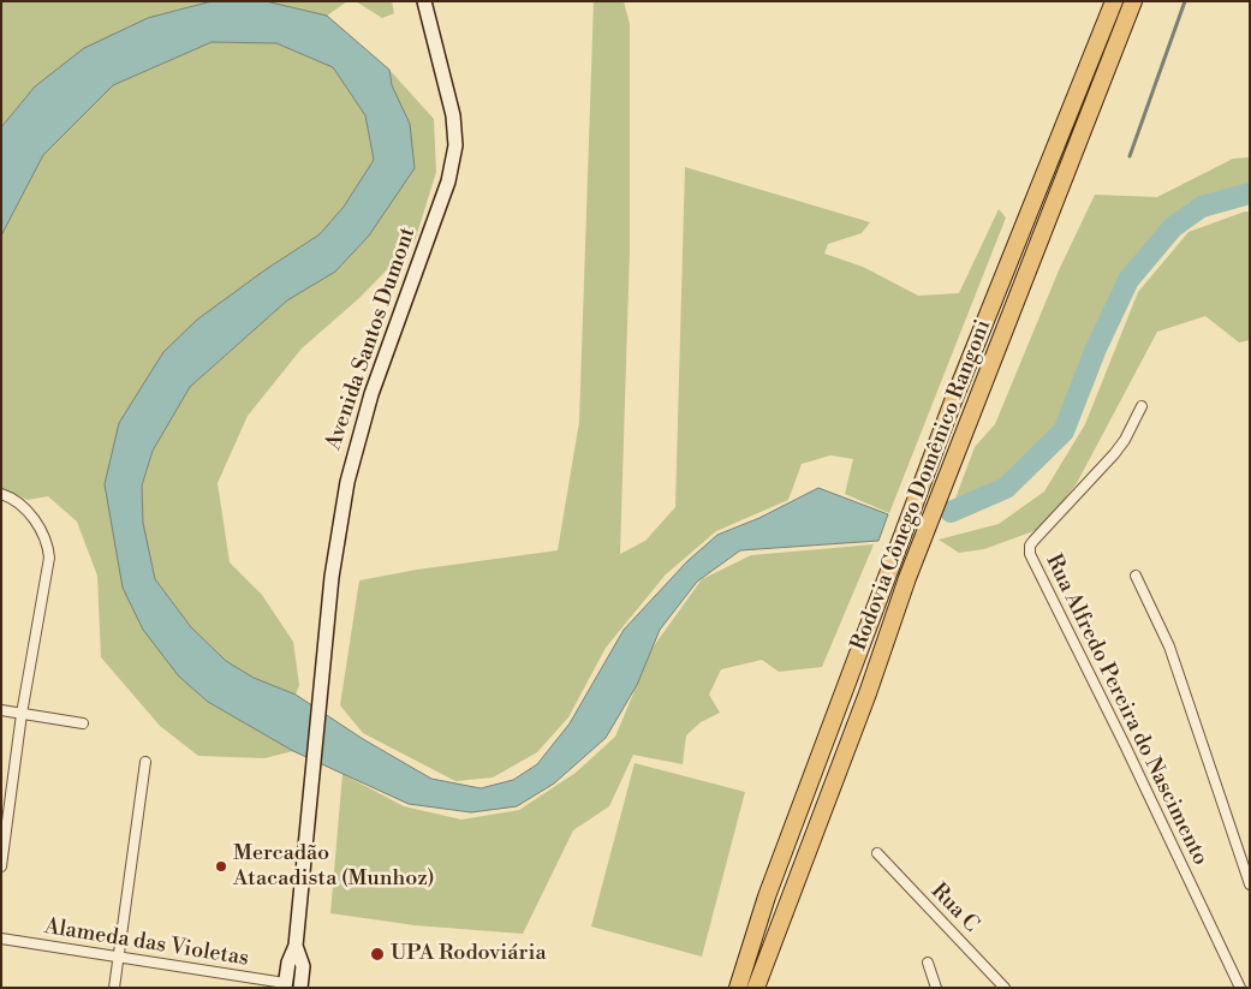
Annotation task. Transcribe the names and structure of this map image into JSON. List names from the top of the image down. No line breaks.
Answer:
{"streets":{"highway":["Rodovia Cônego Domênico Rangoni"],"main road":["Avenida Santos Dumont"],"street":["Rua Alfredo Pereira do Nascimento","Rua C","Alameda das Violetas"]},"crossings":[["Avenida Santos Dumont","Alameda das Violetas"]],"places":["Mercadão Atacadista (Munhoz)","UPA Rodoviária"]}
